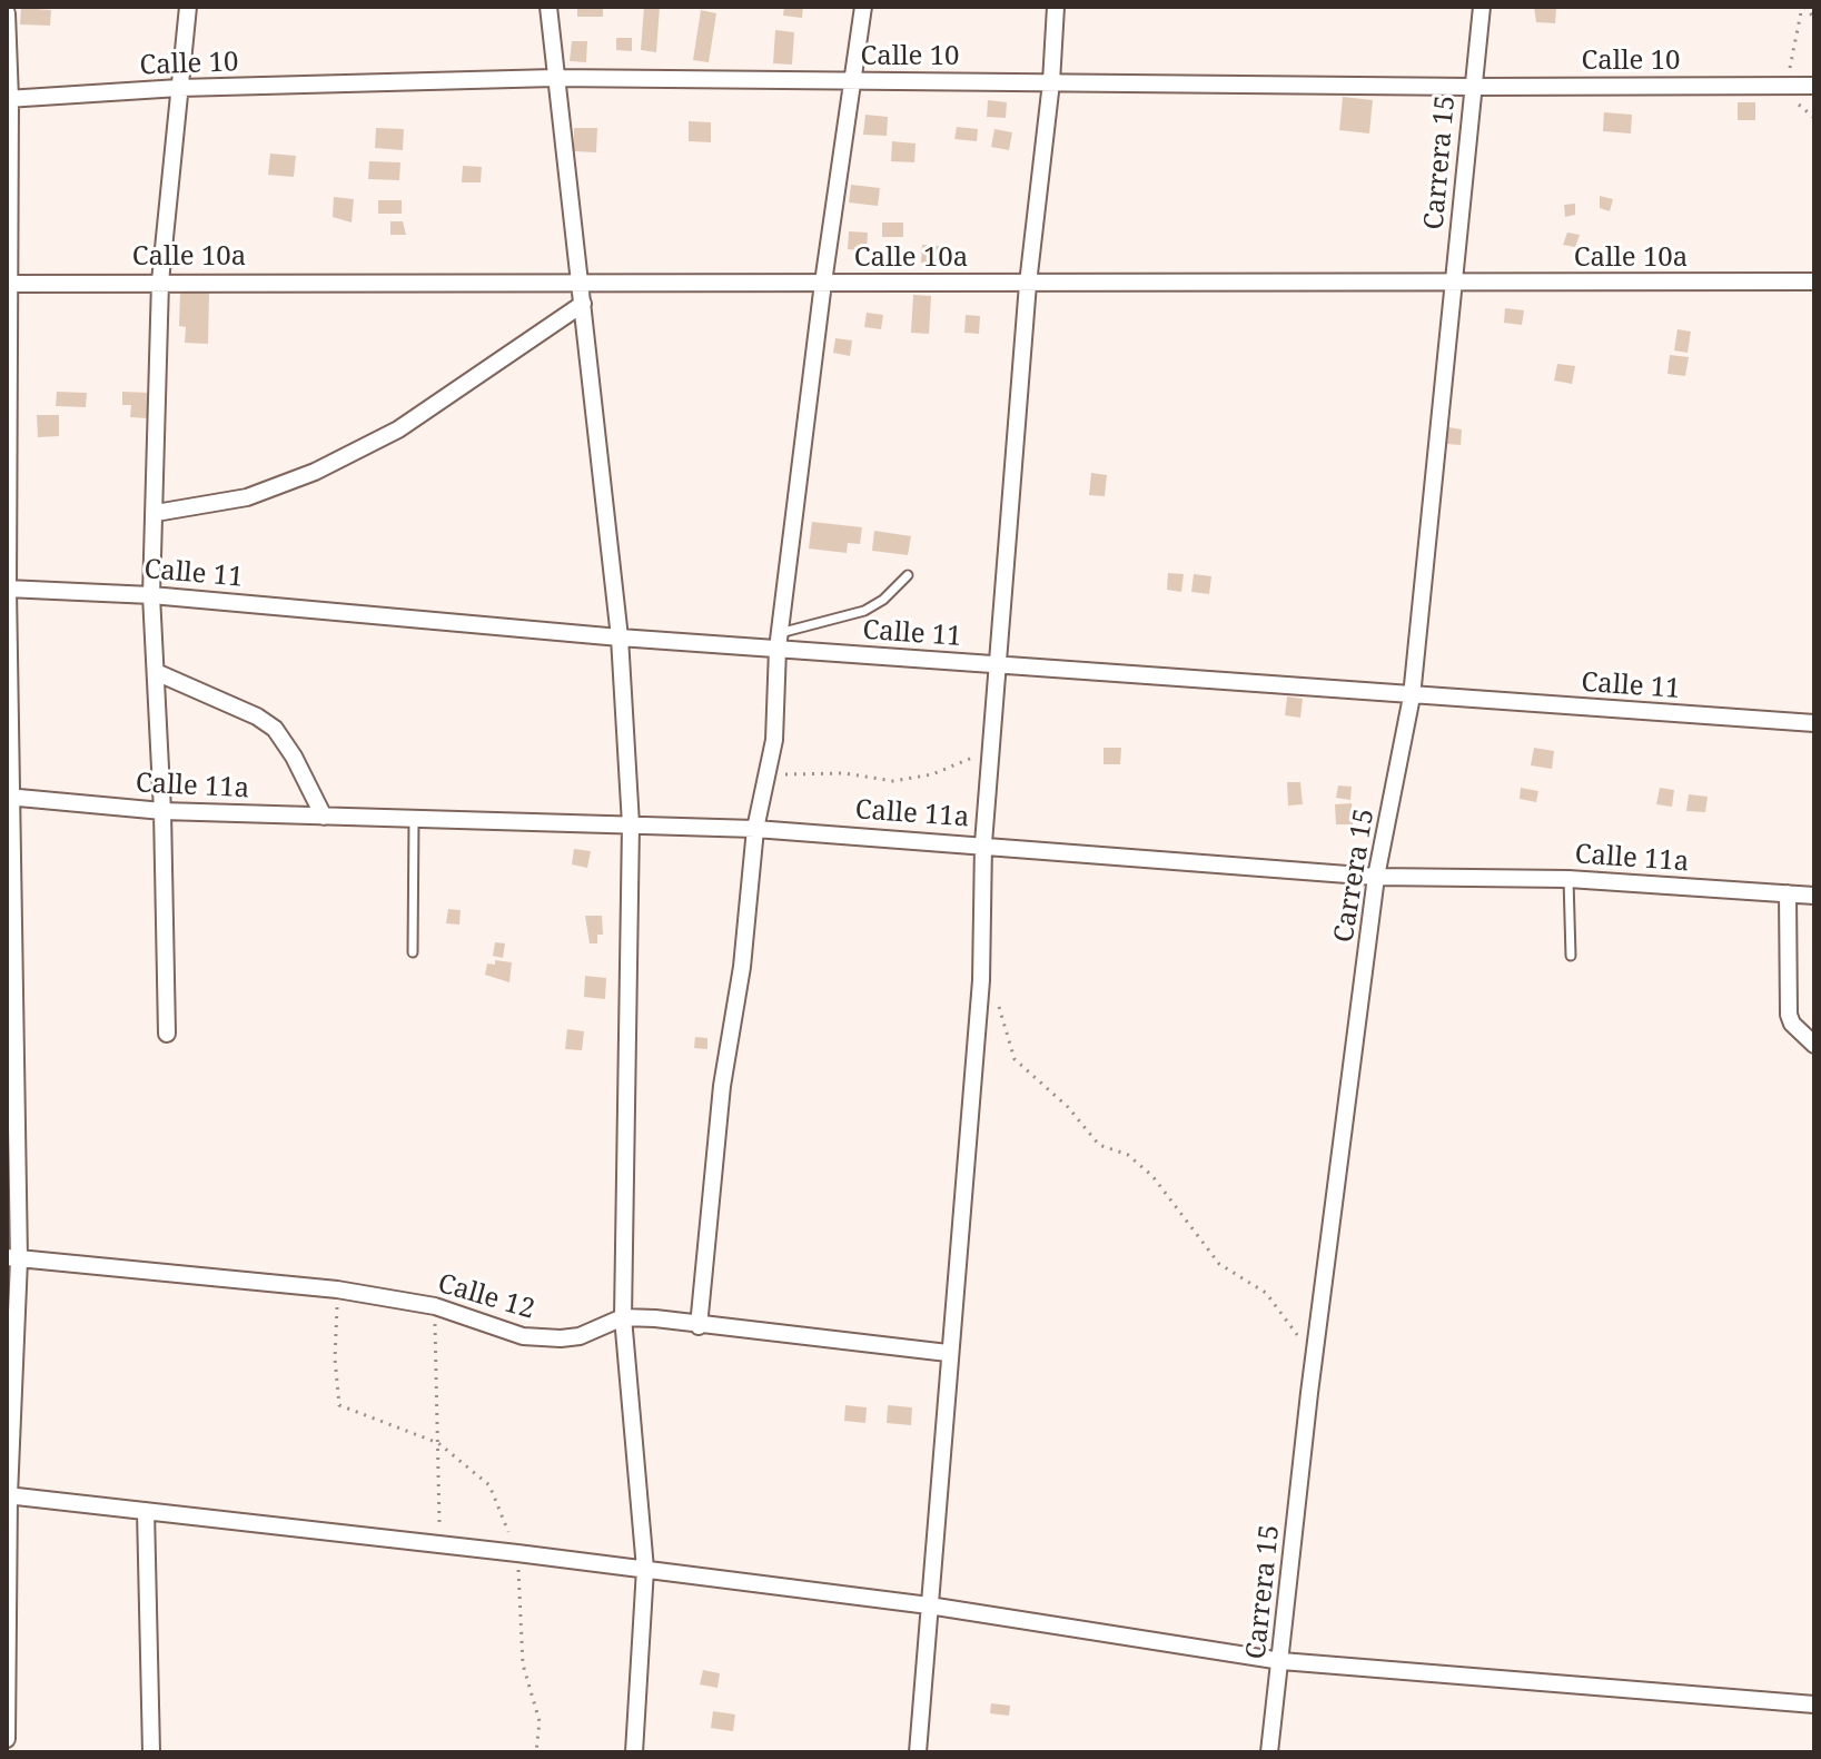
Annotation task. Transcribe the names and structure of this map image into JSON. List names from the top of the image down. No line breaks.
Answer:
{"streets":{"street":["Calle 10","Carrera 15","Calle 10a","Calle 11","Calle 11a","Calle 12"]},"crossings":[["Calle 10","Carrera 15"],["Carrera 15","Calle 10a"],["Carrera 15","Calle 11"],["Carrera 15","Calle 11a"]]}
